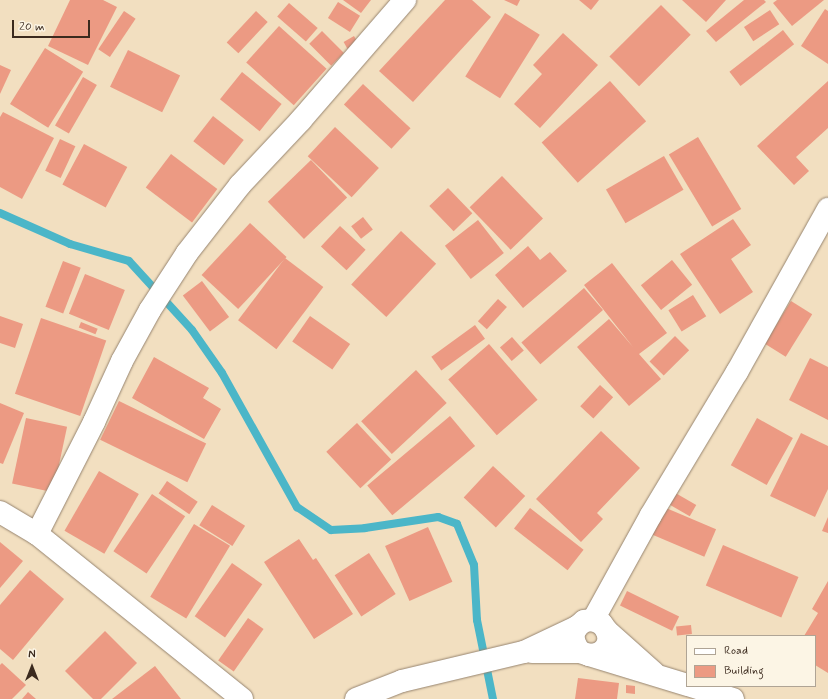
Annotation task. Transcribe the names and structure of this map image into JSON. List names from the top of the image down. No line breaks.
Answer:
{"legend":["Road","Building"],"scale_bar":"20 m","north":"top"}
